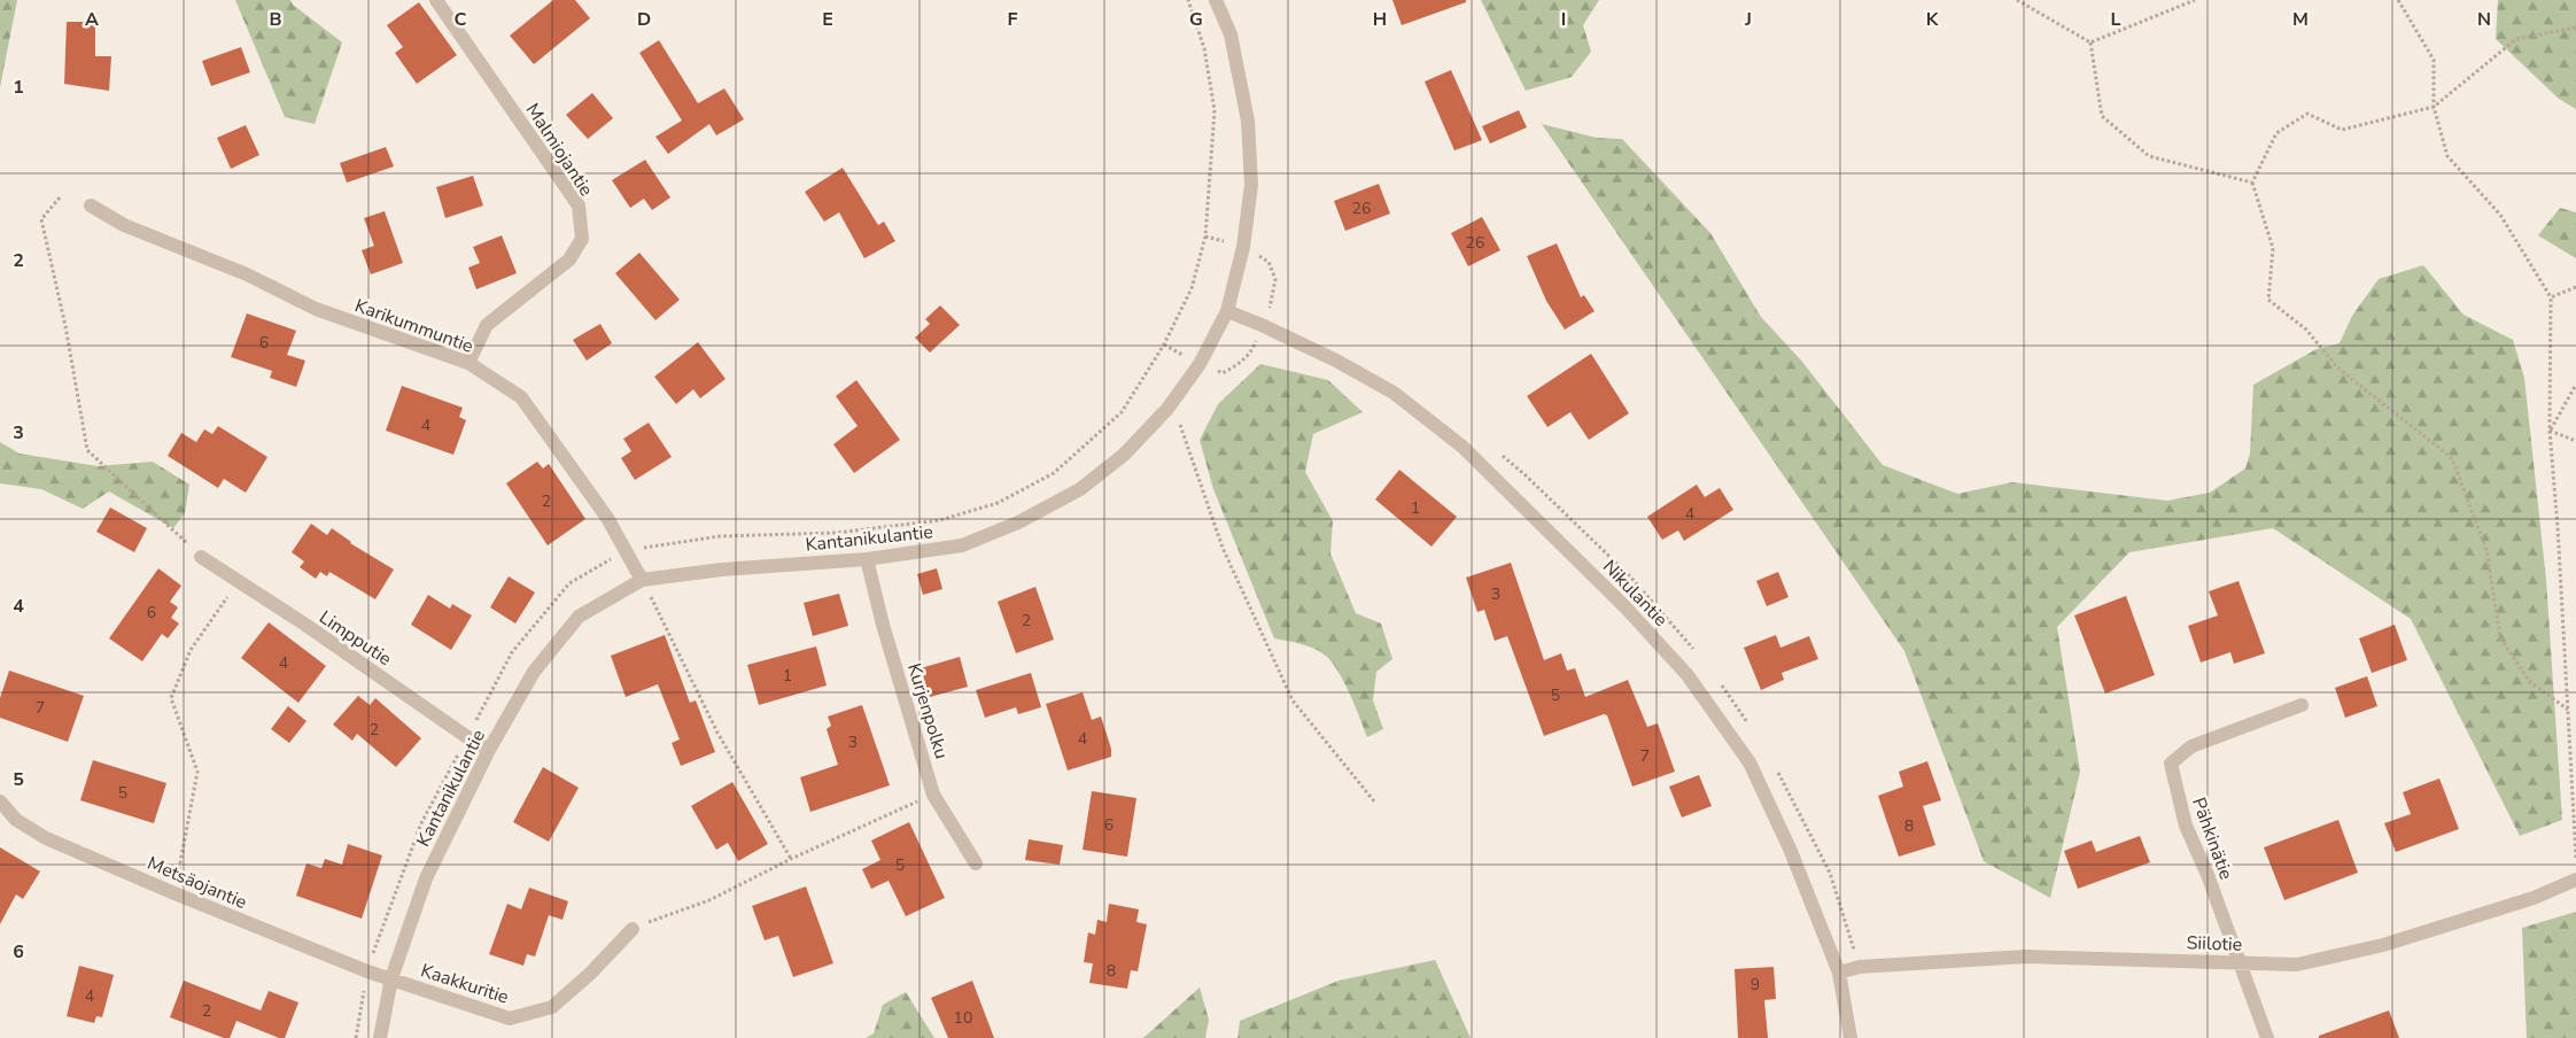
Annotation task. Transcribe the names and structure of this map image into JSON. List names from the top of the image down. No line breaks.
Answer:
{"streets":{"street":["Malmiojantie","Karikummuntie","Kantanikulantie","Nikulantie","Limpputie","Kurjenpolku","Pähkinätie","Metsäojantie","Siilotie","Kaakkuritie"]},"crossings":[["Malmiojantie","Karikummuntie"],["Karikummuntie","Kantanikulantie"],["Kantanikulantie","Nikulantie"],["Kantanikulantie","Limpputie"],["Kantanikulantie","Kurjenpolku"],["Kantanikulantie","Metsäojantie"],["Kantanikulantie","Kaakkuritie"],["Nikulantie","Siilotie"],["Pähkinätie","Siilotie"],["Metsäojantie","Kaakkuritie"]],"house_numbers":["26","26","6","4","2","1","4","3","6","2","4","1","5","7","2","4","3","7","5","6","8","5","8","9","4","2","10"],"grid":{"columns":["A","B","C","D","E","F","G","H","I","J","K","L","M","N"],"rows":["1","2","3","4","5","6"]}}
